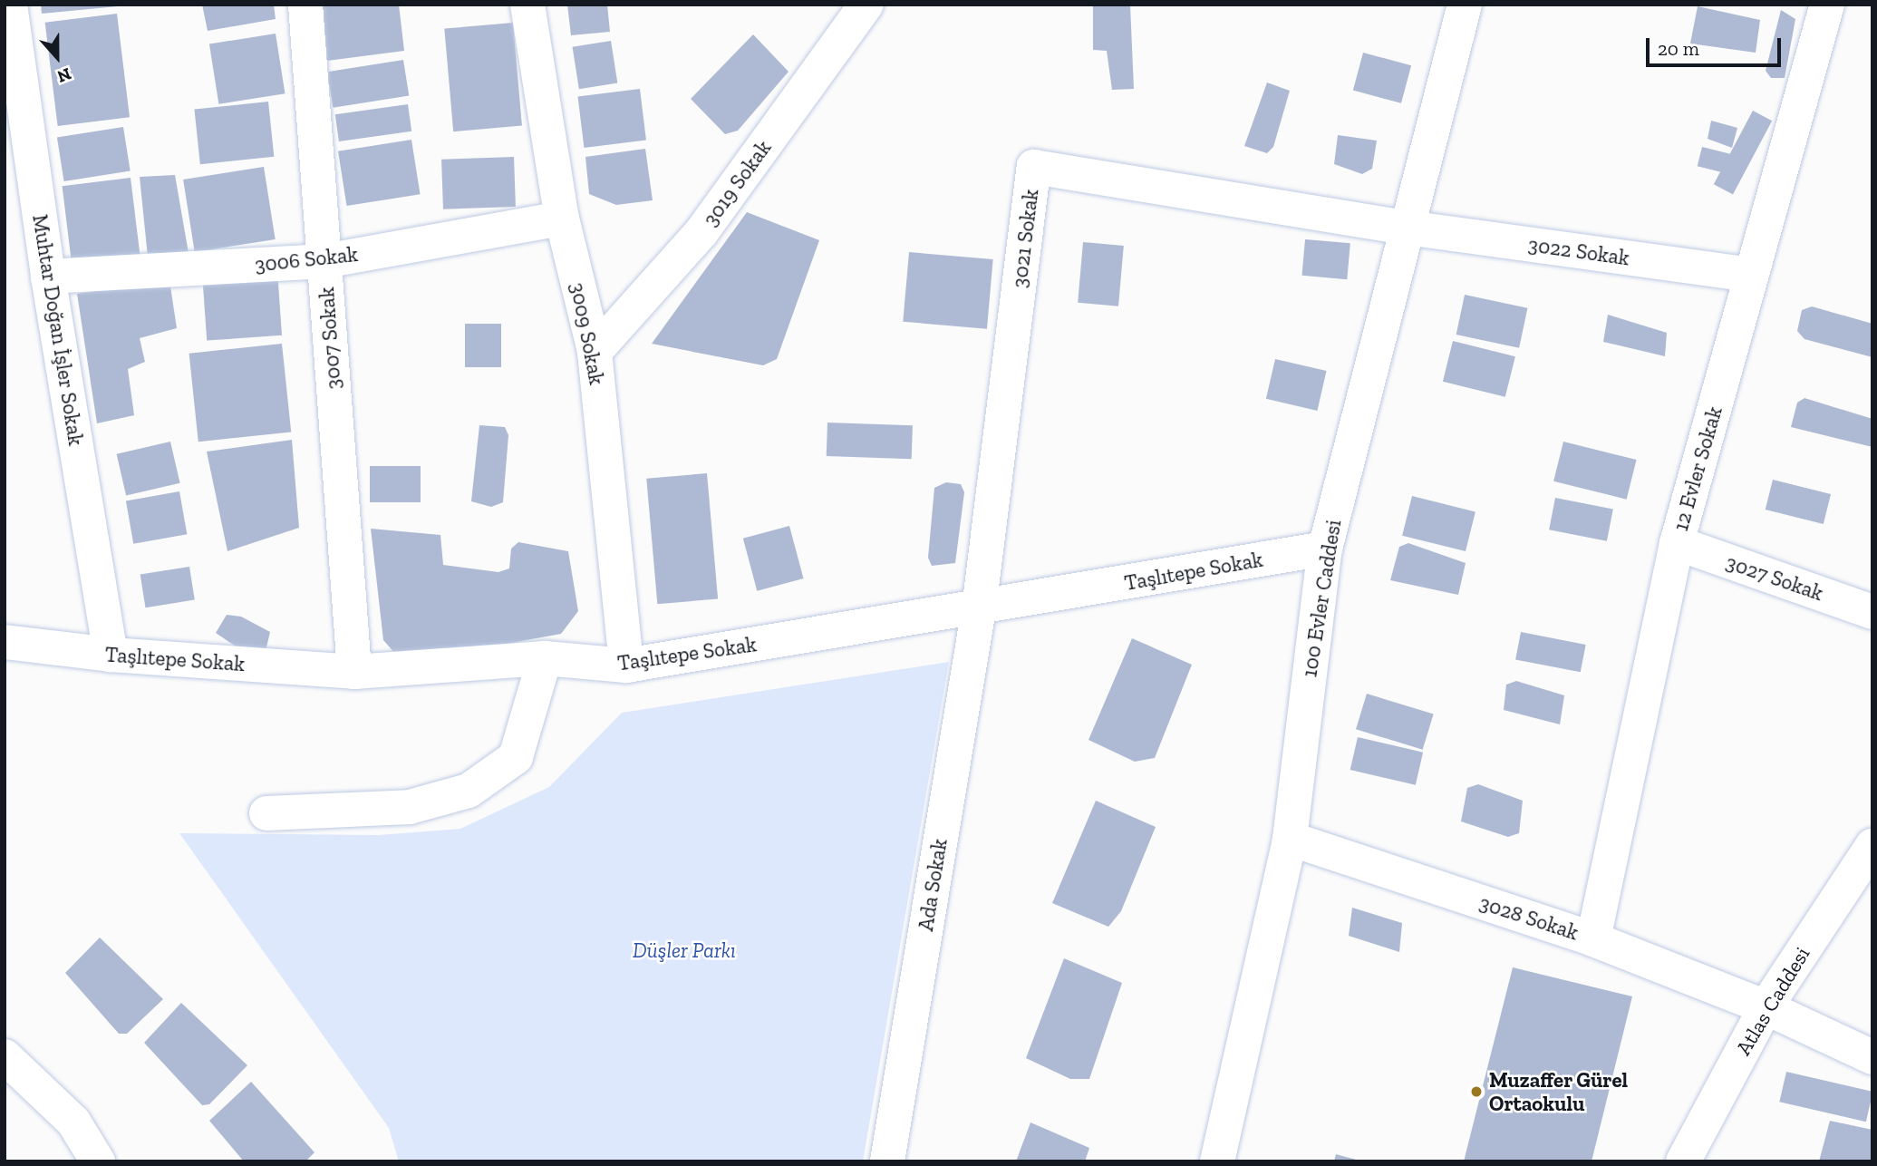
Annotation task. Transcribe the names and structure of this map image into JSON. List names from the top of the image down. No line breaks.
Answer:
{"streets":{"street":["3019 Sokak","3021 Sokak","3022 Sokak","3006 Sokak","Muhtar Doğan İşler Sokak","3009 Sokak","3007 Sokak","12 Evler Sokak","Taşlıtepe Sokak","3027 Sokak","100 Evler Caddesi","Ada Sokak","3028 Sokak","Atlas Caddesi"]},"crossings":[["3019 Sokak","3009 Sokak"],["3021 Sokak","3022 Sokak"],["3021 Sokak","Taşlıtepe Sokak"],["3021 Sokak","100 Evler Caddesi"],["3021 Sokak","Ada Sokak"],["3022 Sokak","12 Evler Sokak"],["3022 Sokak","100 Evler Caddesi"],["3006 Sokak","Muhtar Doğan İşler Sokak"],["3006 Sokak","3009 Sokak"],["3006 Sokak","3007 Sokak"],["Muhtar Doğan İşler Sokak","Taşlıtepe Sokak"],["3009 Sokak","Taşlıtepe Sokak"],["3007 Sokak","Taşlıtepe Sokak"],["12 Evler Sokak","3027 Sokak"],["12 Evler Sokak","3028 Sokak"],["Taşlıtepe Sokak","100 Evler Caddesi"],["Taşlıtepe Sokak","Ada Sokak"],["100 Evler Caddesi","3028 Sokak"],["3028 Sokak","Atlas Caddesi"]],"parks":["Düşler Parkı"],"places":["Muzaffer Gürel Ortaokulu"],"scale_bar":"20 m","north":"bottom"}
